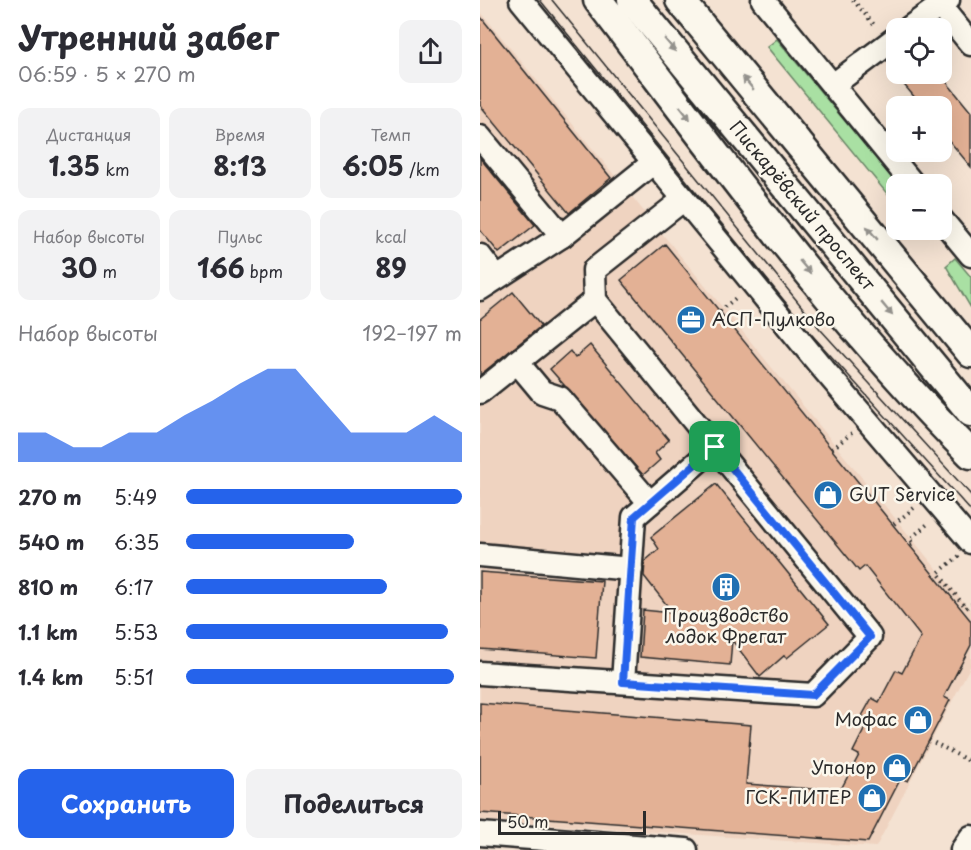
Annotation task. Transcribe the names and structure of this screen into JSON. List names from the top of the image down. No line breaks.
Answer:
{"streets":{"main road":["Пискарёвский проспект"]},"places":{"office":["АСП-Пулково"],"shop":["GUT Service","Мофас","Упонор","ГСК-ПИТЕР"],"building":["Производство лодок Фрегат"]},"scale_bar":"50 m","page":{"heading":["Утренний забег","06:59 · 5 × 270 m"],"map_buttons":["+","−"],"stats":[["Дистанция","1.35 km"],["Время","8:13"],["Темп","6:05 /km"],["Набор высоты","30 m"],["Пульс","166 bpm"],["kcal","89"]],"chart":["Набор высоты","192–197 m"],"list":[{"name":"270 m","note":"5:49"},{"name":"540 m","note":"6:35"},{"name":"810 m","note":"6:17"},{"name":"1.1 km","note":"5:53"},{"name":"1.4 km","note":"5:51"}],"buttons":["Сохранить","Поделиться"],"scale":"50 m"}}
